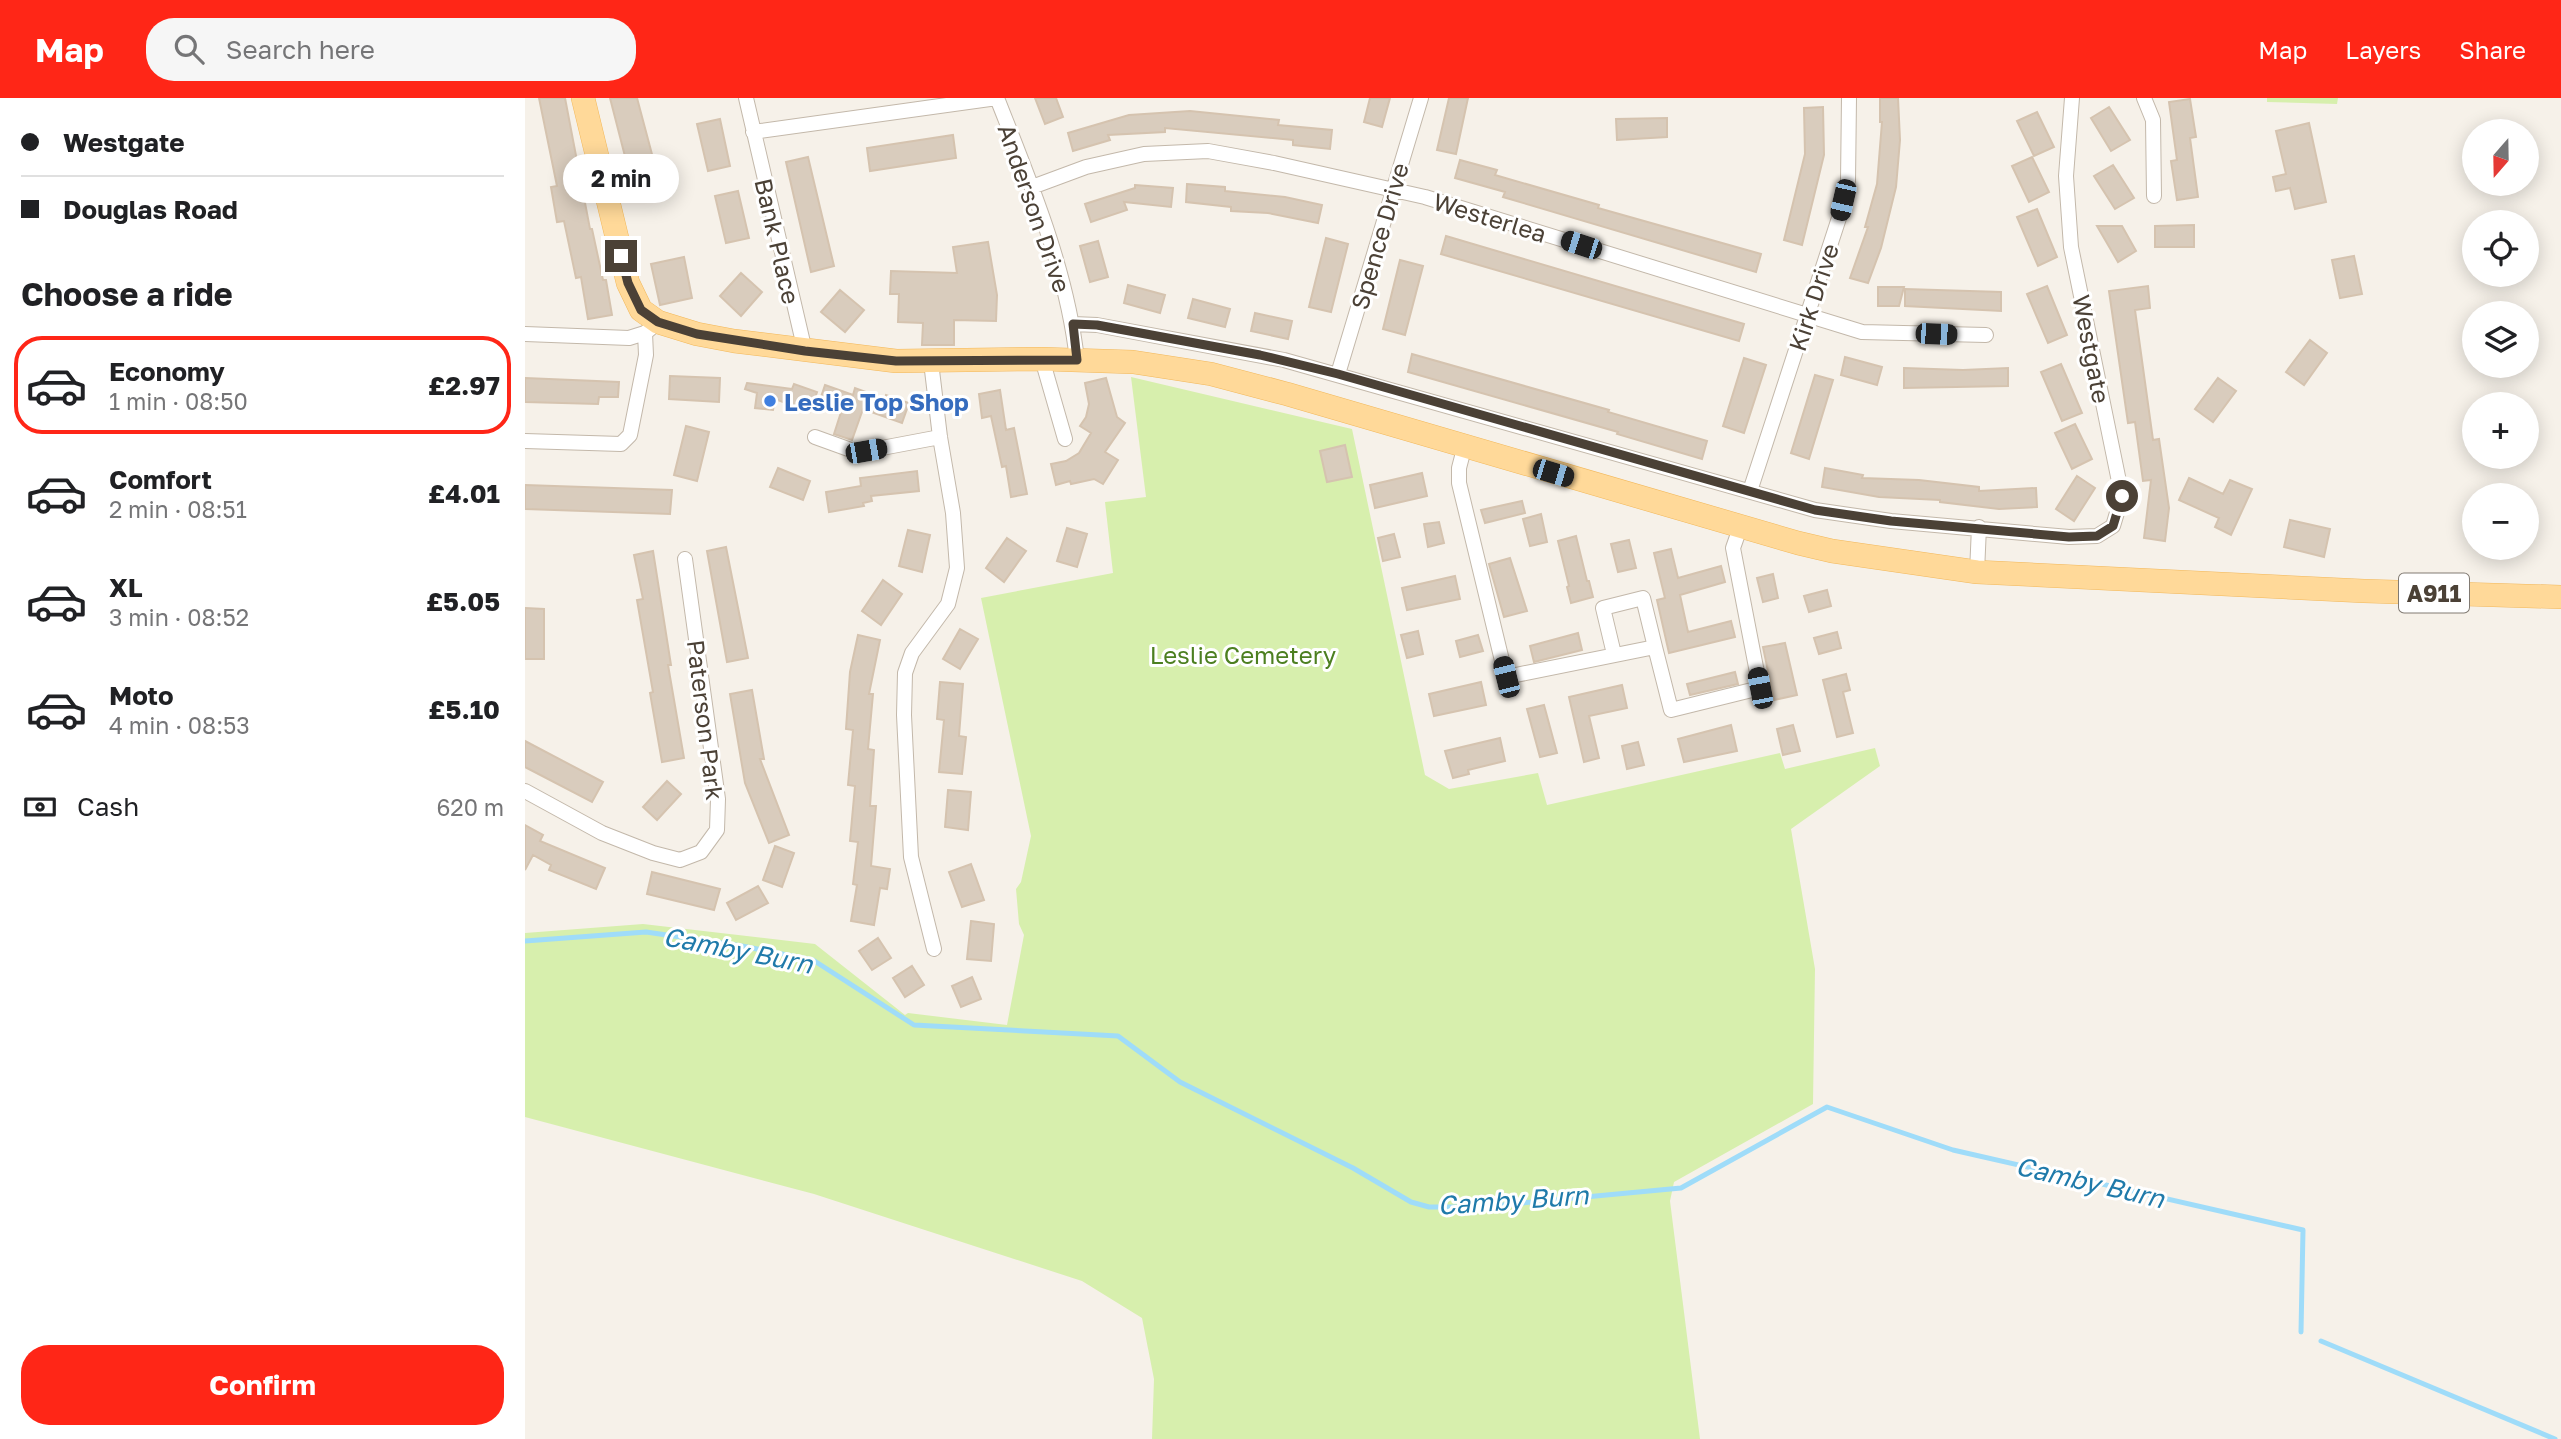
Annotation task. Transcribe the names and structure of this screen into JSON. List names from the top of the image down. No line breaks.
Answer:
{"streets":{"main road":["A911"],"street":["Anderson Drive","Westerlea","Spence Drive","Bank Place","Kirk Drive","Westgate","Paterson Park"]},"crossings":[["Anderson Drive","Westerlea"],["Anderson Drive","Westgate"],["Anderson Drive","A911"],["Westerlea","Spence Drive"],["Westerlea","Kirk Drive"],["Spence Drive","Westgate"],["Bank Place","A911"],["Kirk Drive","Westgate"]],"water":["Camby Burn"],"parks":["Leslie Cemetery"],"places":["Leslie Top Shop"],"north":"bottom","page":{"header":"Map","search":"Search here","nav":["Map","Layers","Share"],"banner":["Westgate","Douglas Road"],"map_buttons":["+","−"],"bubble":"2 min","heading":"Choose a ride","list":[{"name":"Economy","note":"1 min · 08:50","value":"£2.97"},{"name":"Comfort","note":"2 min · 08:51","value":"£4.01"},{"name":"XL","note":"3 min · 08:52","value":"£5.05"},{"name":"Moto","note":"4 min · 08:53","value":"£5.10"}],"pay":["Cash","620 m"],"buttons":"Confirm"}}
